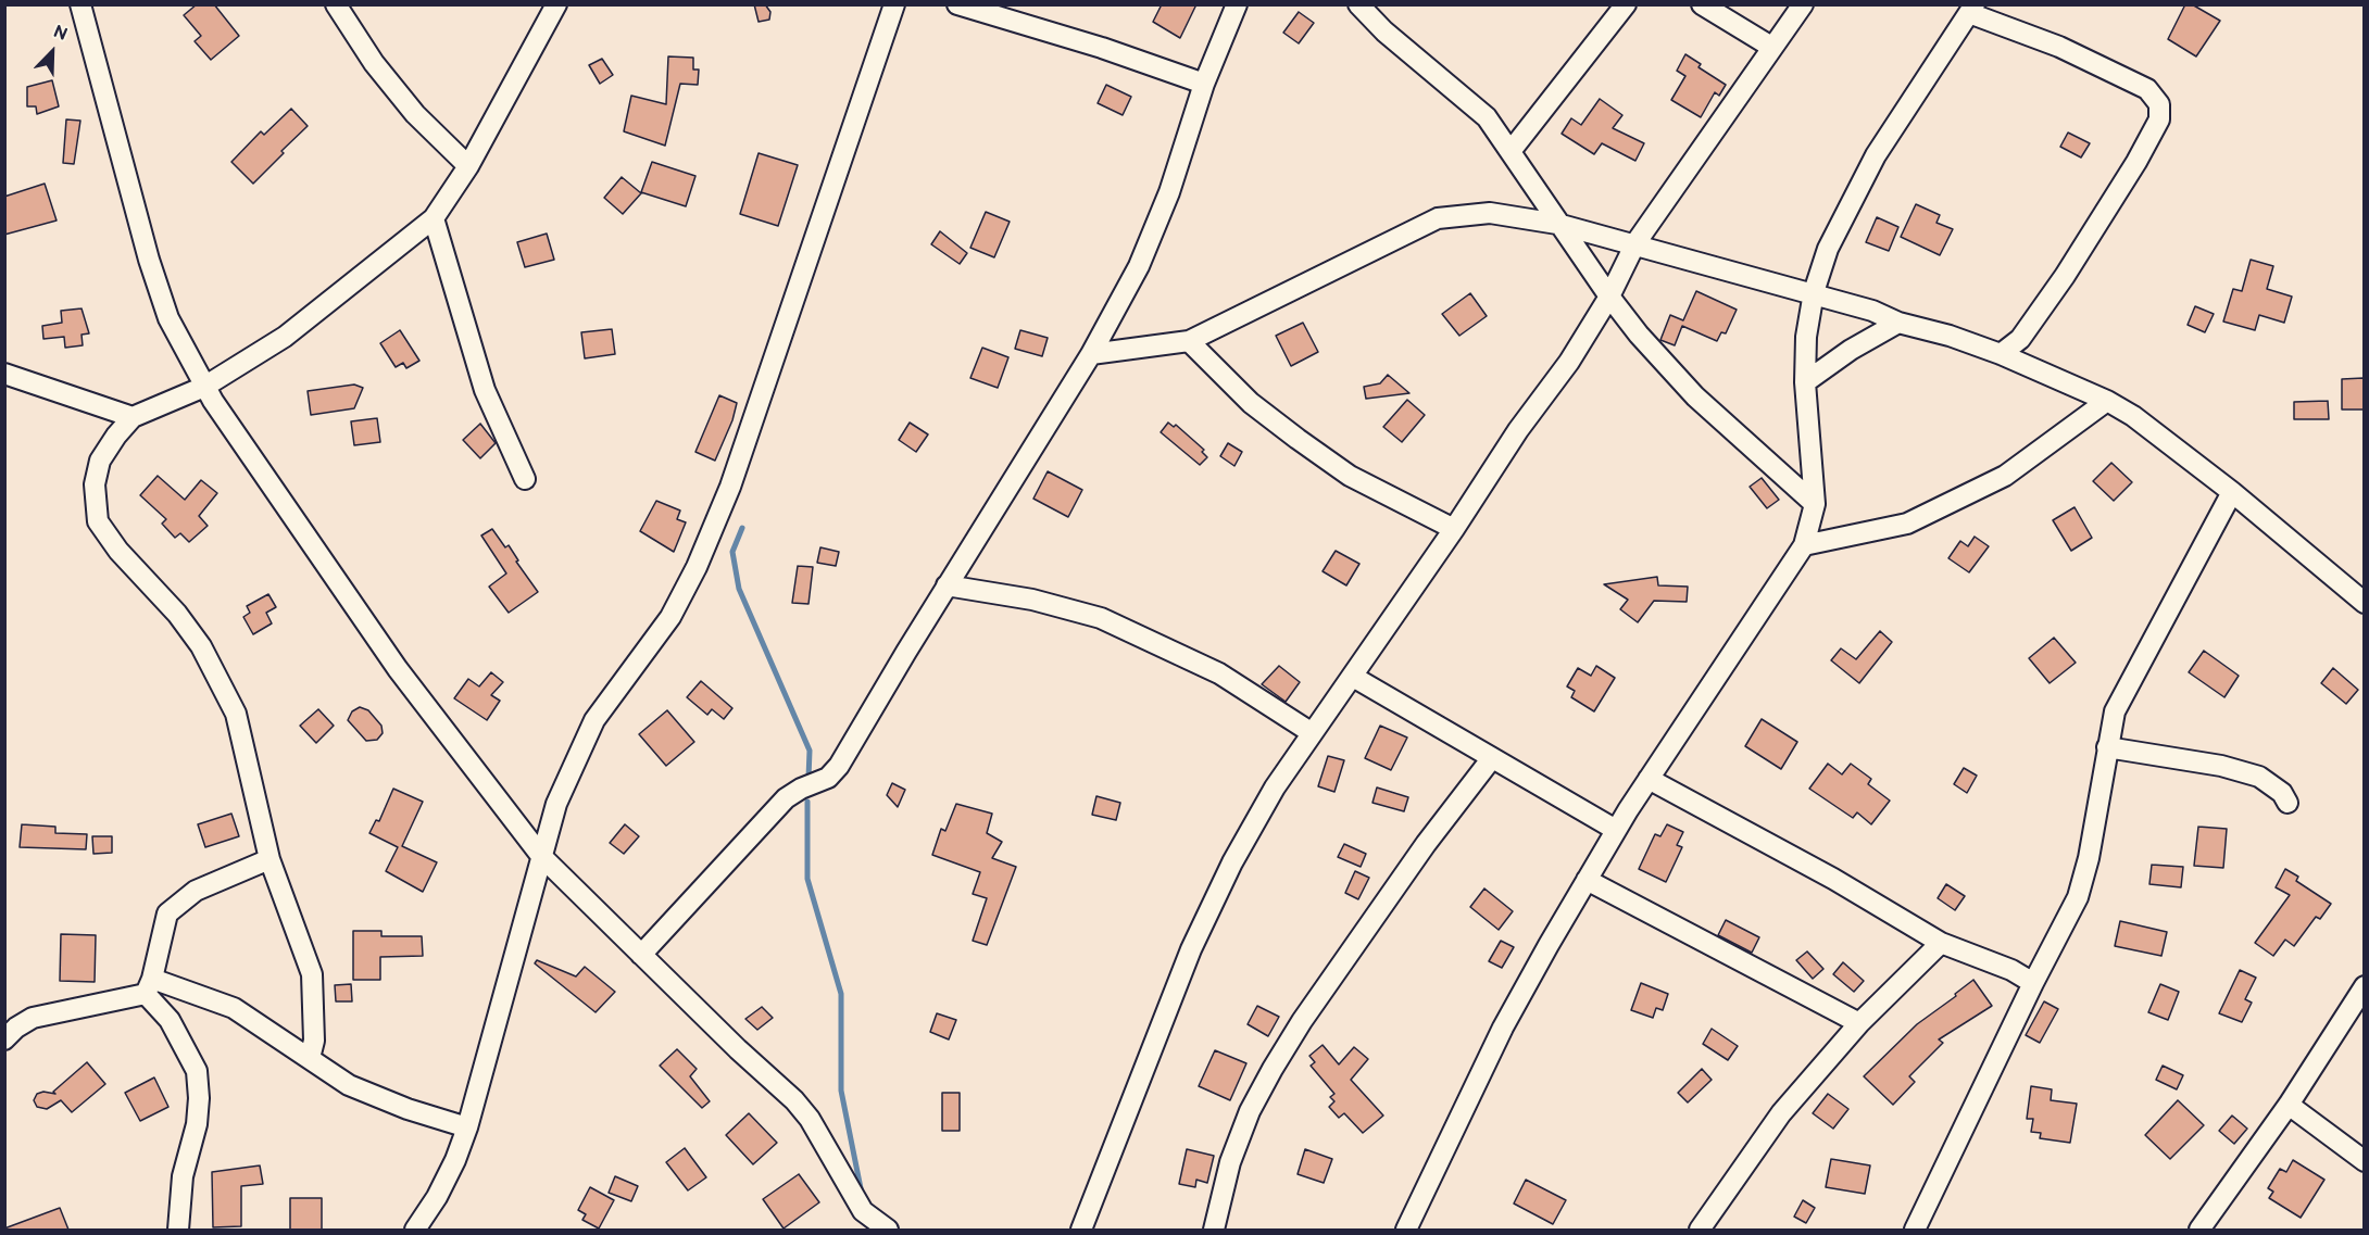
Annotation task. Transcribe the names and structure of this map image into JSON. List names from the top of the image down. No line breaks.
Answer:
{"north":"top right"}
